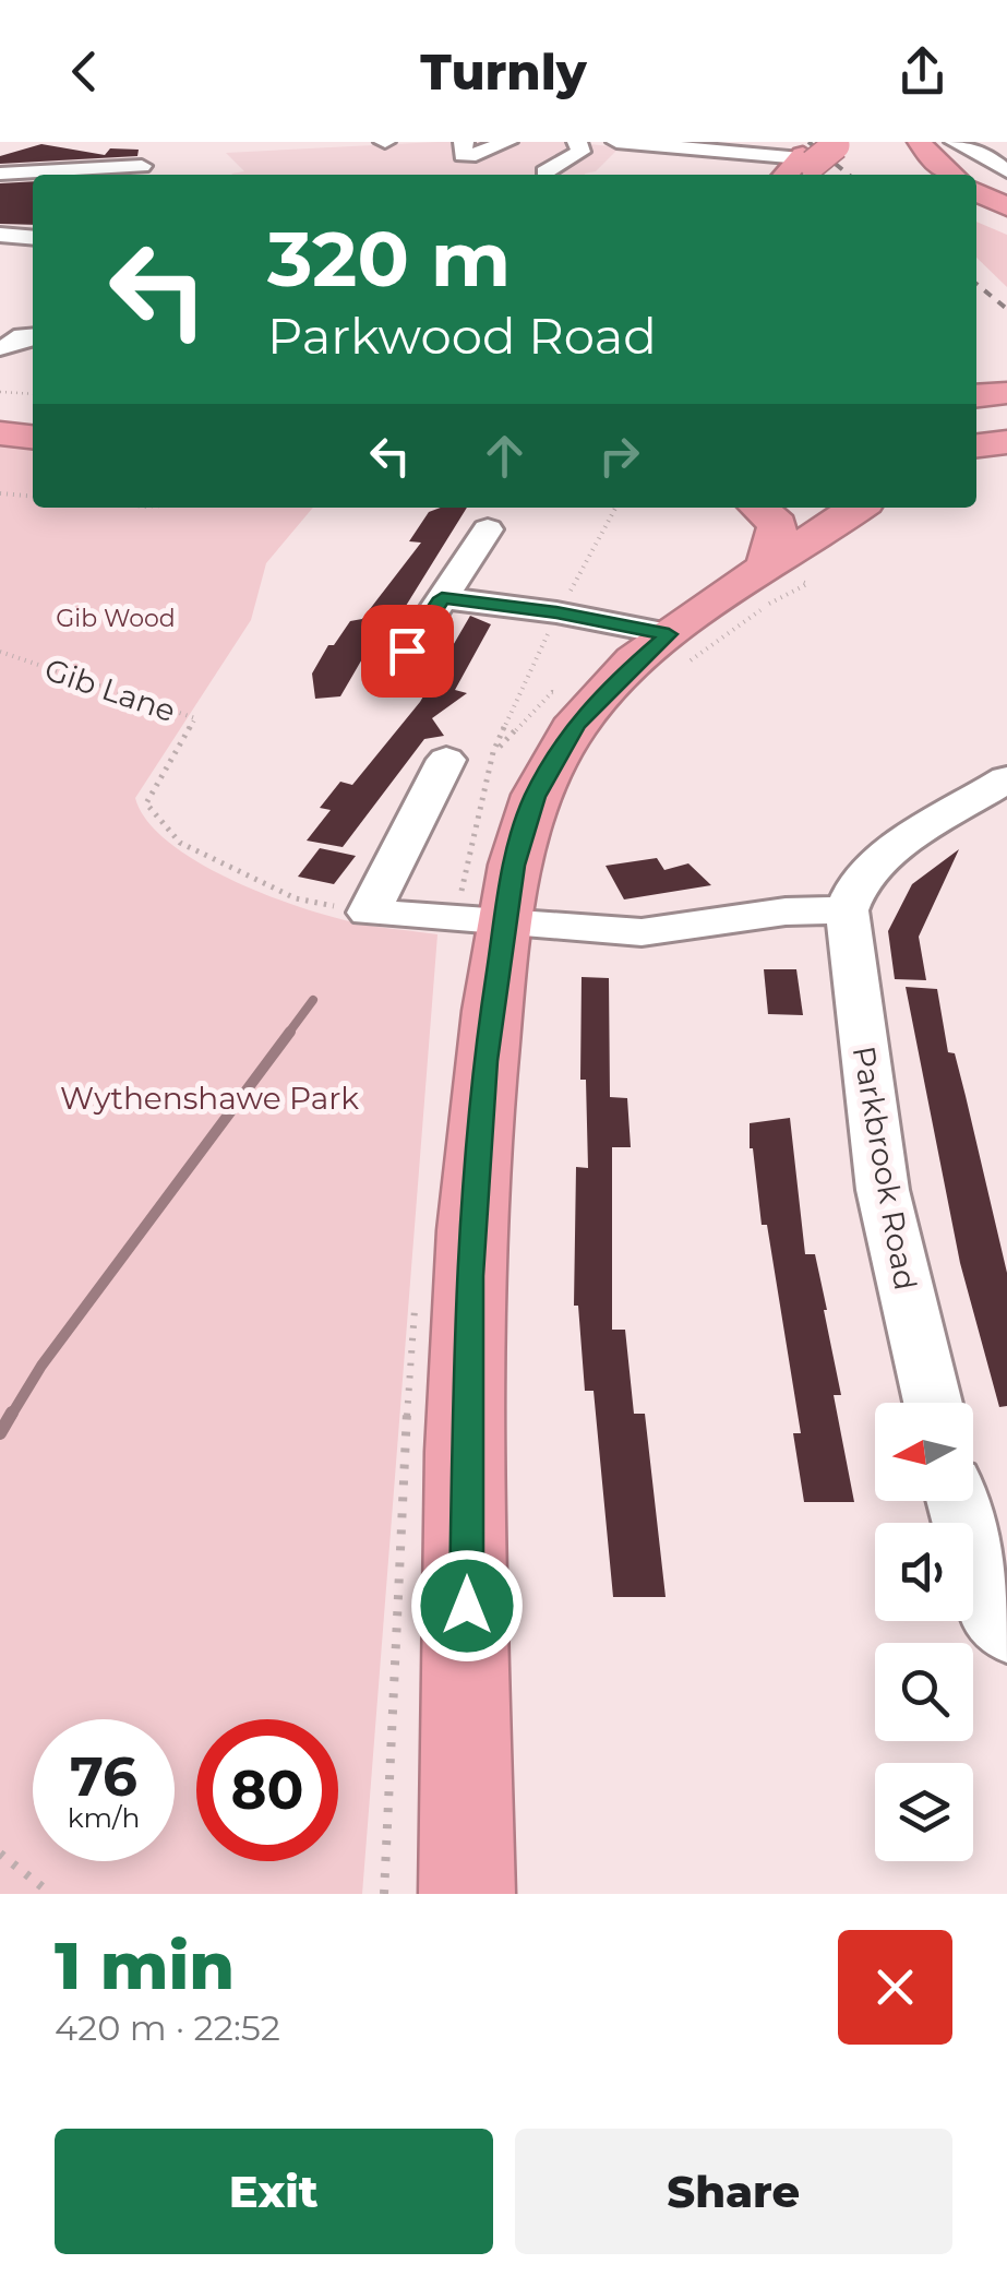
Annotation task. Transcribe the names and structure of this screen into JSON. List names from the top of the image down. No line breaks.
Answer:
{"streets":{"street":["Parkbrook Road"],"path":["Gib Lane"]},"parks":["Gib Wood","Wythenshawe Park"],"north":"left","page":{"header":"Turnly","turn":["320 m","Parkwood Road"],"speed":"76 km/h","limit":"80","heading":["1 min","420 m · 22:52"],"buttons":["Exit","Share"]}}
